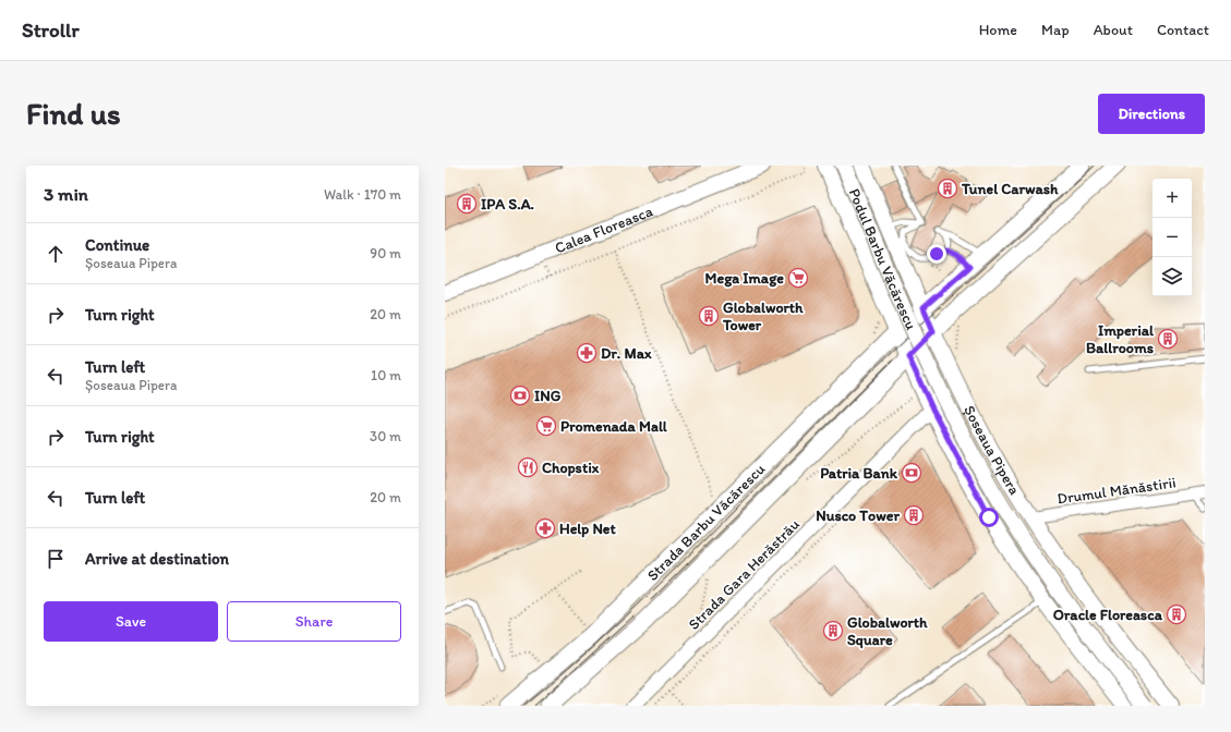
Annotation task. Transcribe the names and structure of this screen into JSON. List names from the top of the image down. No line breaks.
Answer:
{"streets":{"main road":["Calea Floreasca","Podul Barbu Văcărescu","Șoseaua Pipera","Strada Barbu Văcărescu"],"street":["Drumul Mănăstirii","Strada Gara Herăstrău"]},"crossings":[["Șoseaua Pipera","Drumul Mănăstirii"],["Șoseaua Pipera","Strada Barbu Văcărescu"]],"places":{"building":["Tunel Carwash","IPA S.A.","Globalworth Tower","Imperial Ballrooms","Nusco Tower","Oracle Floreasca","Globalworth Square"],"supermarket":["Mega Image","Promenada Mall"],"pharmacy":["Dr. Max","Help Net"],"bank":["ING","Patria Bank"],"restaurant":["Chopstix"]},"page":{"header":"Strollr","nav":["Home","Map","About","Contact"],"buttons":["Directions",["Save","Share"]],"title":"Find us","heading":["3 min","Walk · 170 m"],"map_buttons":["+","−"],"list":[["Continue","Șoseaua Pipera","90 m"],["Turn right","20 m"],["Turn left","Șoseaua Pipera","10 m"],["Turn right","30 m"],["Turn left","20 m"],"Arrive at destination"]}}
